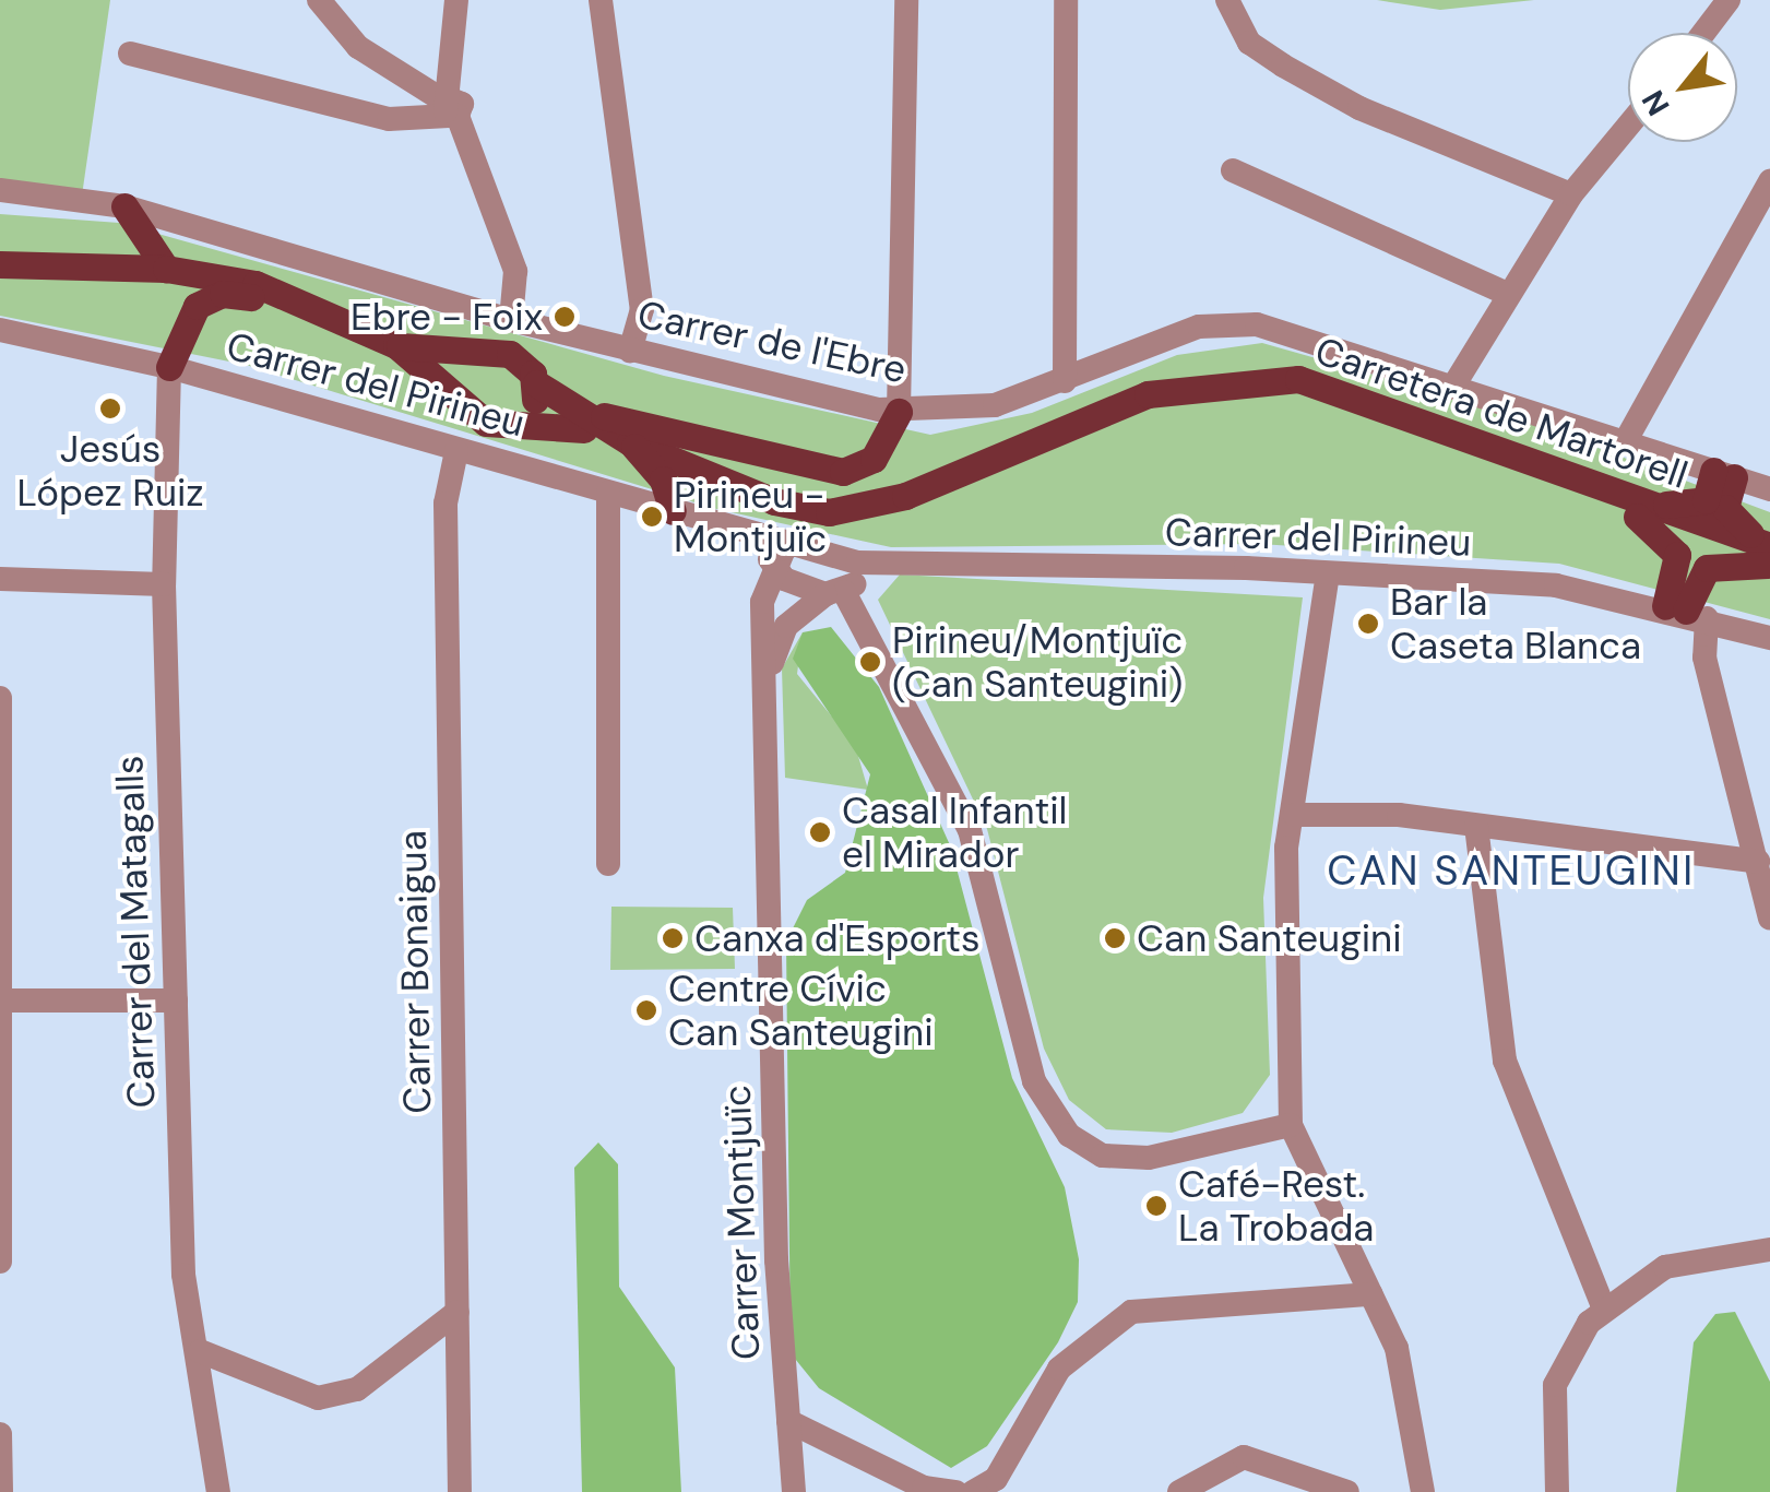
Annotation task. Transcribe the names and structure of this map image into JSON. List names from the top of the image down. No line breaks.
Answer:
{"streets":{"main road":["Carretera de Martorell"],"street":["Carrer de l'Ebre","Carrer del Pirineu","Carrer del Matagalls","Carrer Bonaigua","Carrer Montjuïc"]},"crossings":[["Carrer del Pirineu","Carrer del Matagalls"],["Carrer del Pirineu","Carrer Bonaigua"],["Carrer del Pirineu","Carrer Montjuïc"]],"districts":["CAN SANTEUGINI"],"places":["Ebre - Foix","Jesús López Ruiz","Pirineu - Montjuïc","Bar la Caseta Blanca","Pirineu/Montjuïc (Can Santeugini)","Casal Infantil el Mirador","Canxa d'Esports","Can Santeugini","Centre Cívic Can Santeugini","Café-Rest. La Trobada"],"north":"bottom left"}
